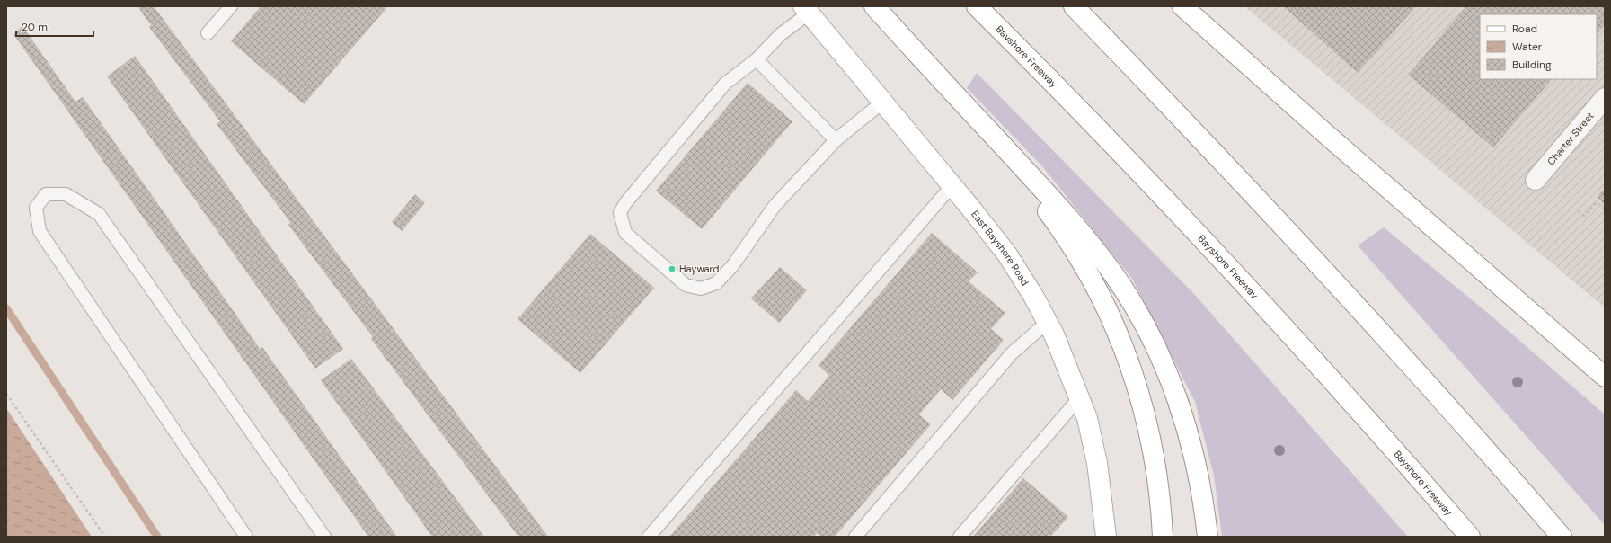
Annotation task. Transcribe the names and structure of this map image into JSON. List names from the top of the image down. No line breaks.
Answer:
{"streets":{"main road":["Bayshore Freeway","East Bayshore Road"],"street":["Charter Street"]},"places":["Hayward"],"legend":["Road","Water","Building"],"scale_bar":"20 m"}
